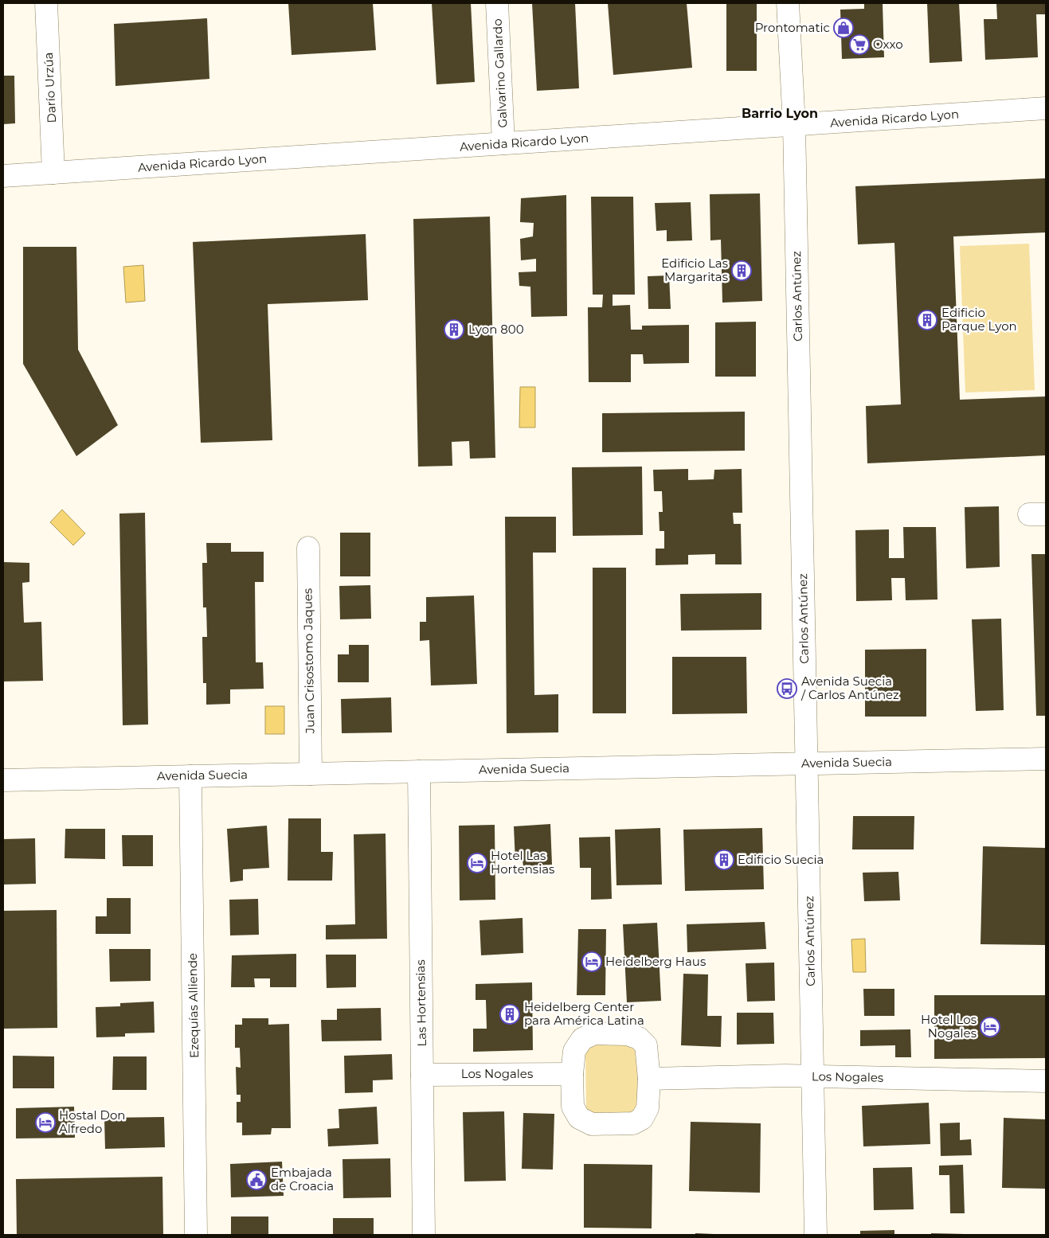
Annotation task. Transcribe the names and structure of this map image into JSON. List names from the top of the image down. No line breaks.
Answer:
{"streets":{"street":["Galvarino Gallardo","Darío Urzúa","Avenida Ricardo Lyon","Carlos Antúnez","Juan Crisostomo Jaques","Avenida Suecia","Las Hortensias","Ezequías Alliende","Los Nogales"]},"crossings":[["Galvarino Gallardo","Avenida Ricardo Lyon"],["Darío Urzúa","Avenida Ricardo Lyon"],["Avenida Ricardo Lyon","Carlos Antúnez"],["Carlos Antúnez","Avenida Suecia"],["Carlos Antúnez","Los Nogales"],["Juan Crisostomo Jaques","Avenida Suecia"],["Avenida Suecia","Las Hortensias"],["Avenida Suecia","Ezequías Alliende"],["Las Hortensias","Los Nogales"]],"districts":["Barrio Lyon"],"places":{"shop":["Prontomatic"],"supermarket":["Oxxo"],"building":["Edificio Las Margaritas","Edificio Parque Lyon","Lyon 800","Edificio Suecia","Heidelberg Center para América Latina"],"bus stop":["Avenida Suecia / Carlos Antúnez"],"hotel":["Hotel Las Hortensias","Heidelberg Haus","Hotel Los Nogales","Hostal Don Alfredo"],"public building":["Embajada de Croacia"]}}
